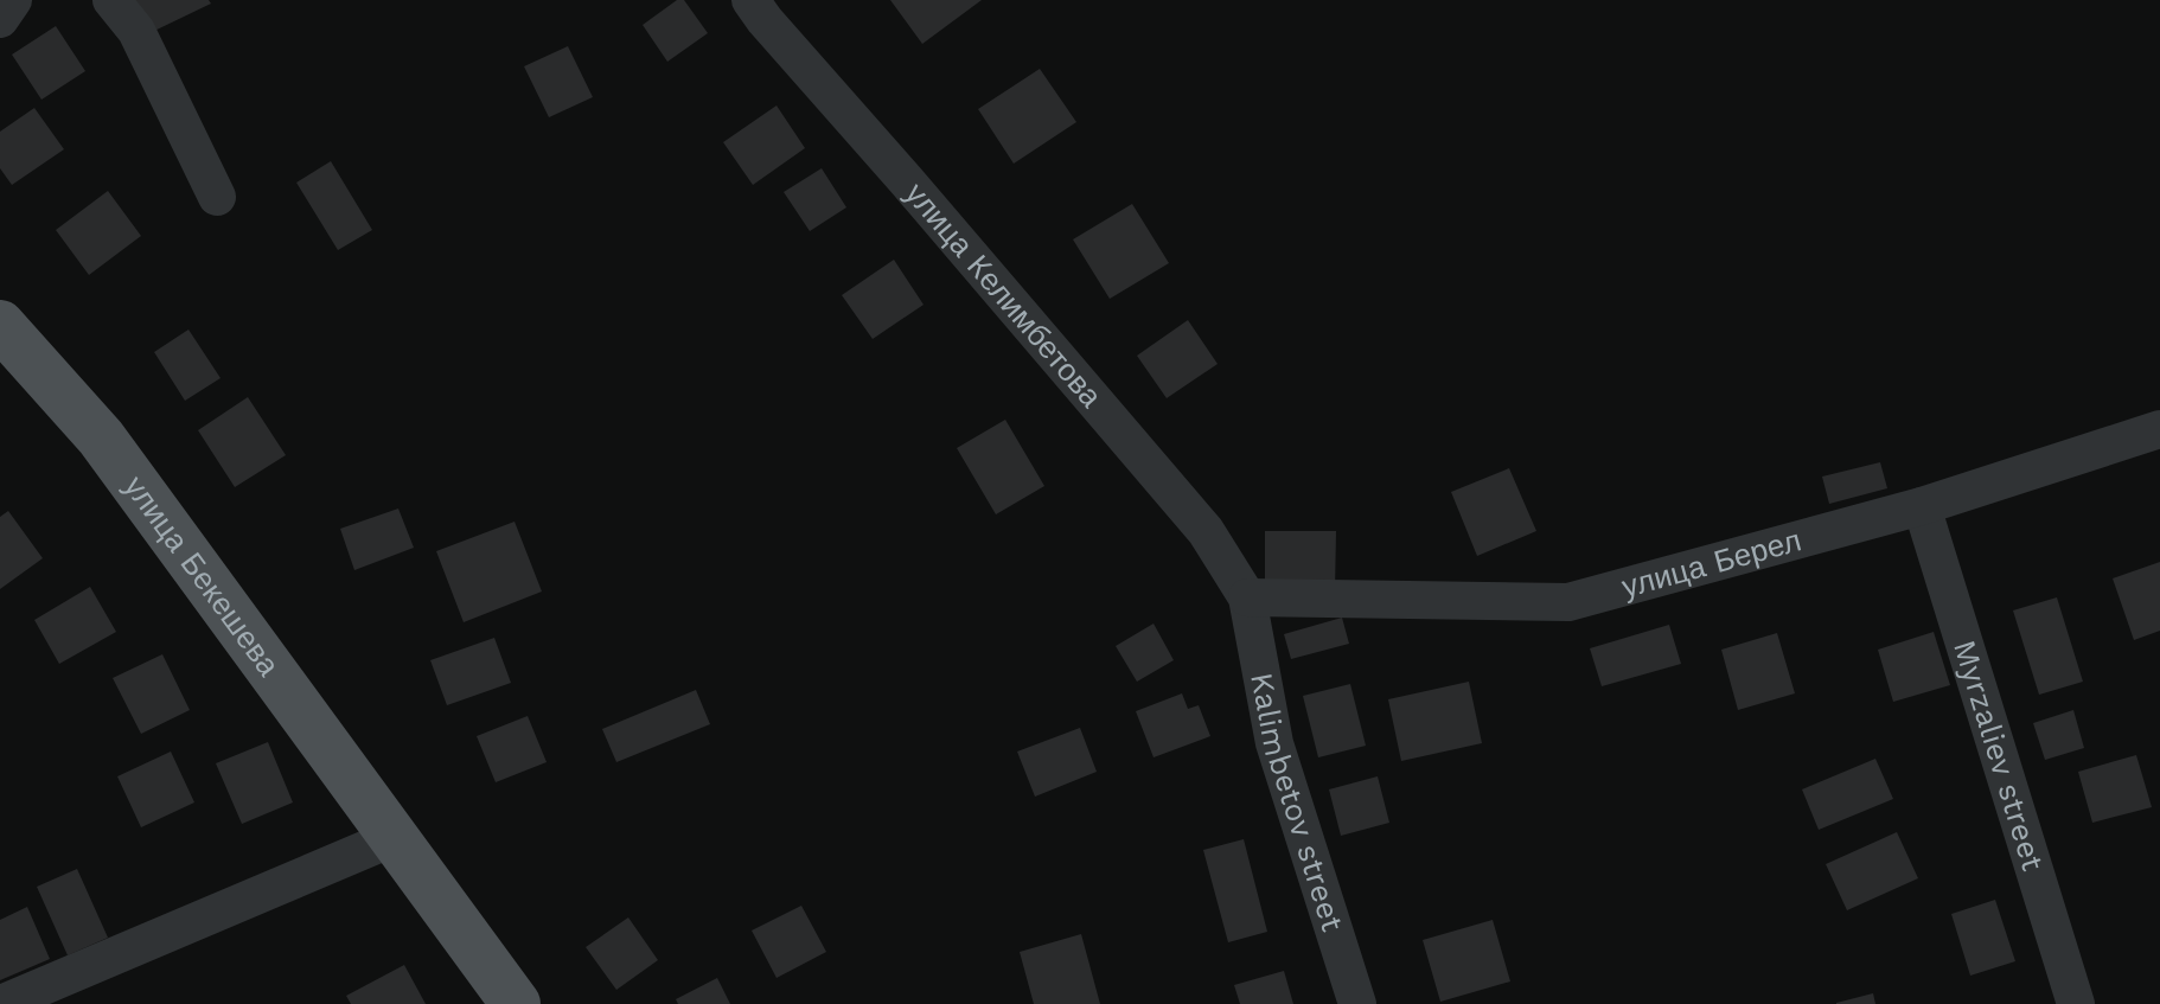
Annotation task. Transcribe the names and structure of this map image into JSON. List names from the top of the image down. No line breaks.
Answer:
{"streets":{"main road":["улица Бекешева"],"street":["улица Келимбетова","улица Берел","Myrzaliev street","Kalimbetov street"]},"crossings":[["улица Келимбетова","улица Берел"],["улица Келимбетова","Kalimbetov street"],["улица Берел","Myrzaliev street"],["улица Берел","Kalimbetov street"]]}
